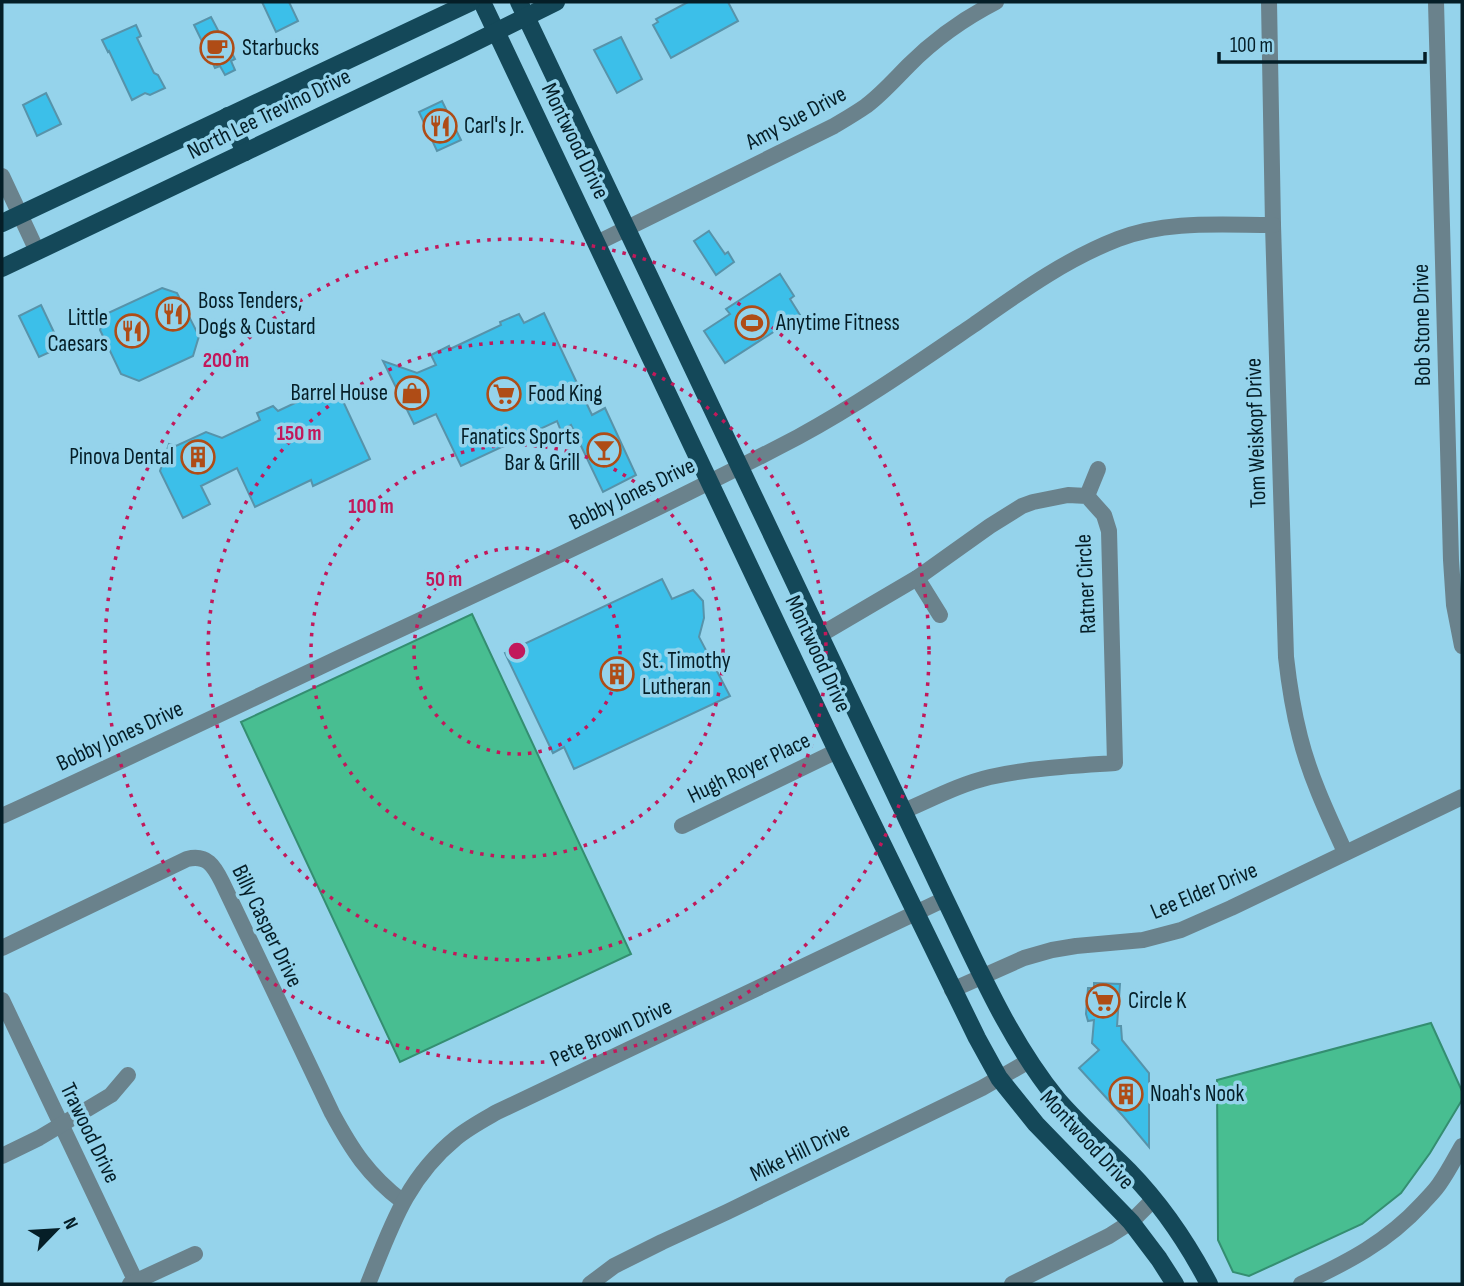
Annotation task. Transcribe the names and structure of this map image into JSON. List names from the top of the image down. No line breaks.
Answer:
{"streets":{"main road":["North Lee Trevino Drive","Montwood Drive"],"street":["Amy Sue Drive","Bob Stone Drive","Tom Weiskopf Drive","Bobby Jones Drive","Ratner Circle","Hugh Royer Place","Lee Elder Drive","Billy Casper Drive","Pete Brown Drive","Trawood Drive","Mike Hill Drive"]},"crossings":[["North Lee Trevino Drive","Montwood Drive"],["Amy Sue Drive","Montwood Drive"],["Montwood Drive","Bobby Jones Drive"],["Montwood Drive","Ratner Circle"],["Montwood Drive","Hugh Royer Place"],["Montwood Drive","Lee Elder Drive"],["Montwood Drive","Pete Brown Drive"],["Montwood Drive","Mike Hill Drive"],["Tom Weiskopf Drive","Bobby Jones Drive"],["Tom Weiskopf Drive","Lee Elder Drive"],["Billy Casper Drive","Pete Brown Drive"]],"places":{"cafe":["Starbucks"],"restaurant":["Carl's Jr.","Boss Tenders, Dogs & Custard","Little Caesars"],"sports":["Anytime Fitness"],"shop":["Barrel House"],"supermarket":["Food King","Circle K"],"bar":["Fanatics Sports Bar & Grill"],"building":["Pinova Dental","St. Timothy Lutheran","Noah's Nook"]},"scale_bar":"100 m","north":"top right","rings":["200 m","150 m","100 m","50 m"]}
